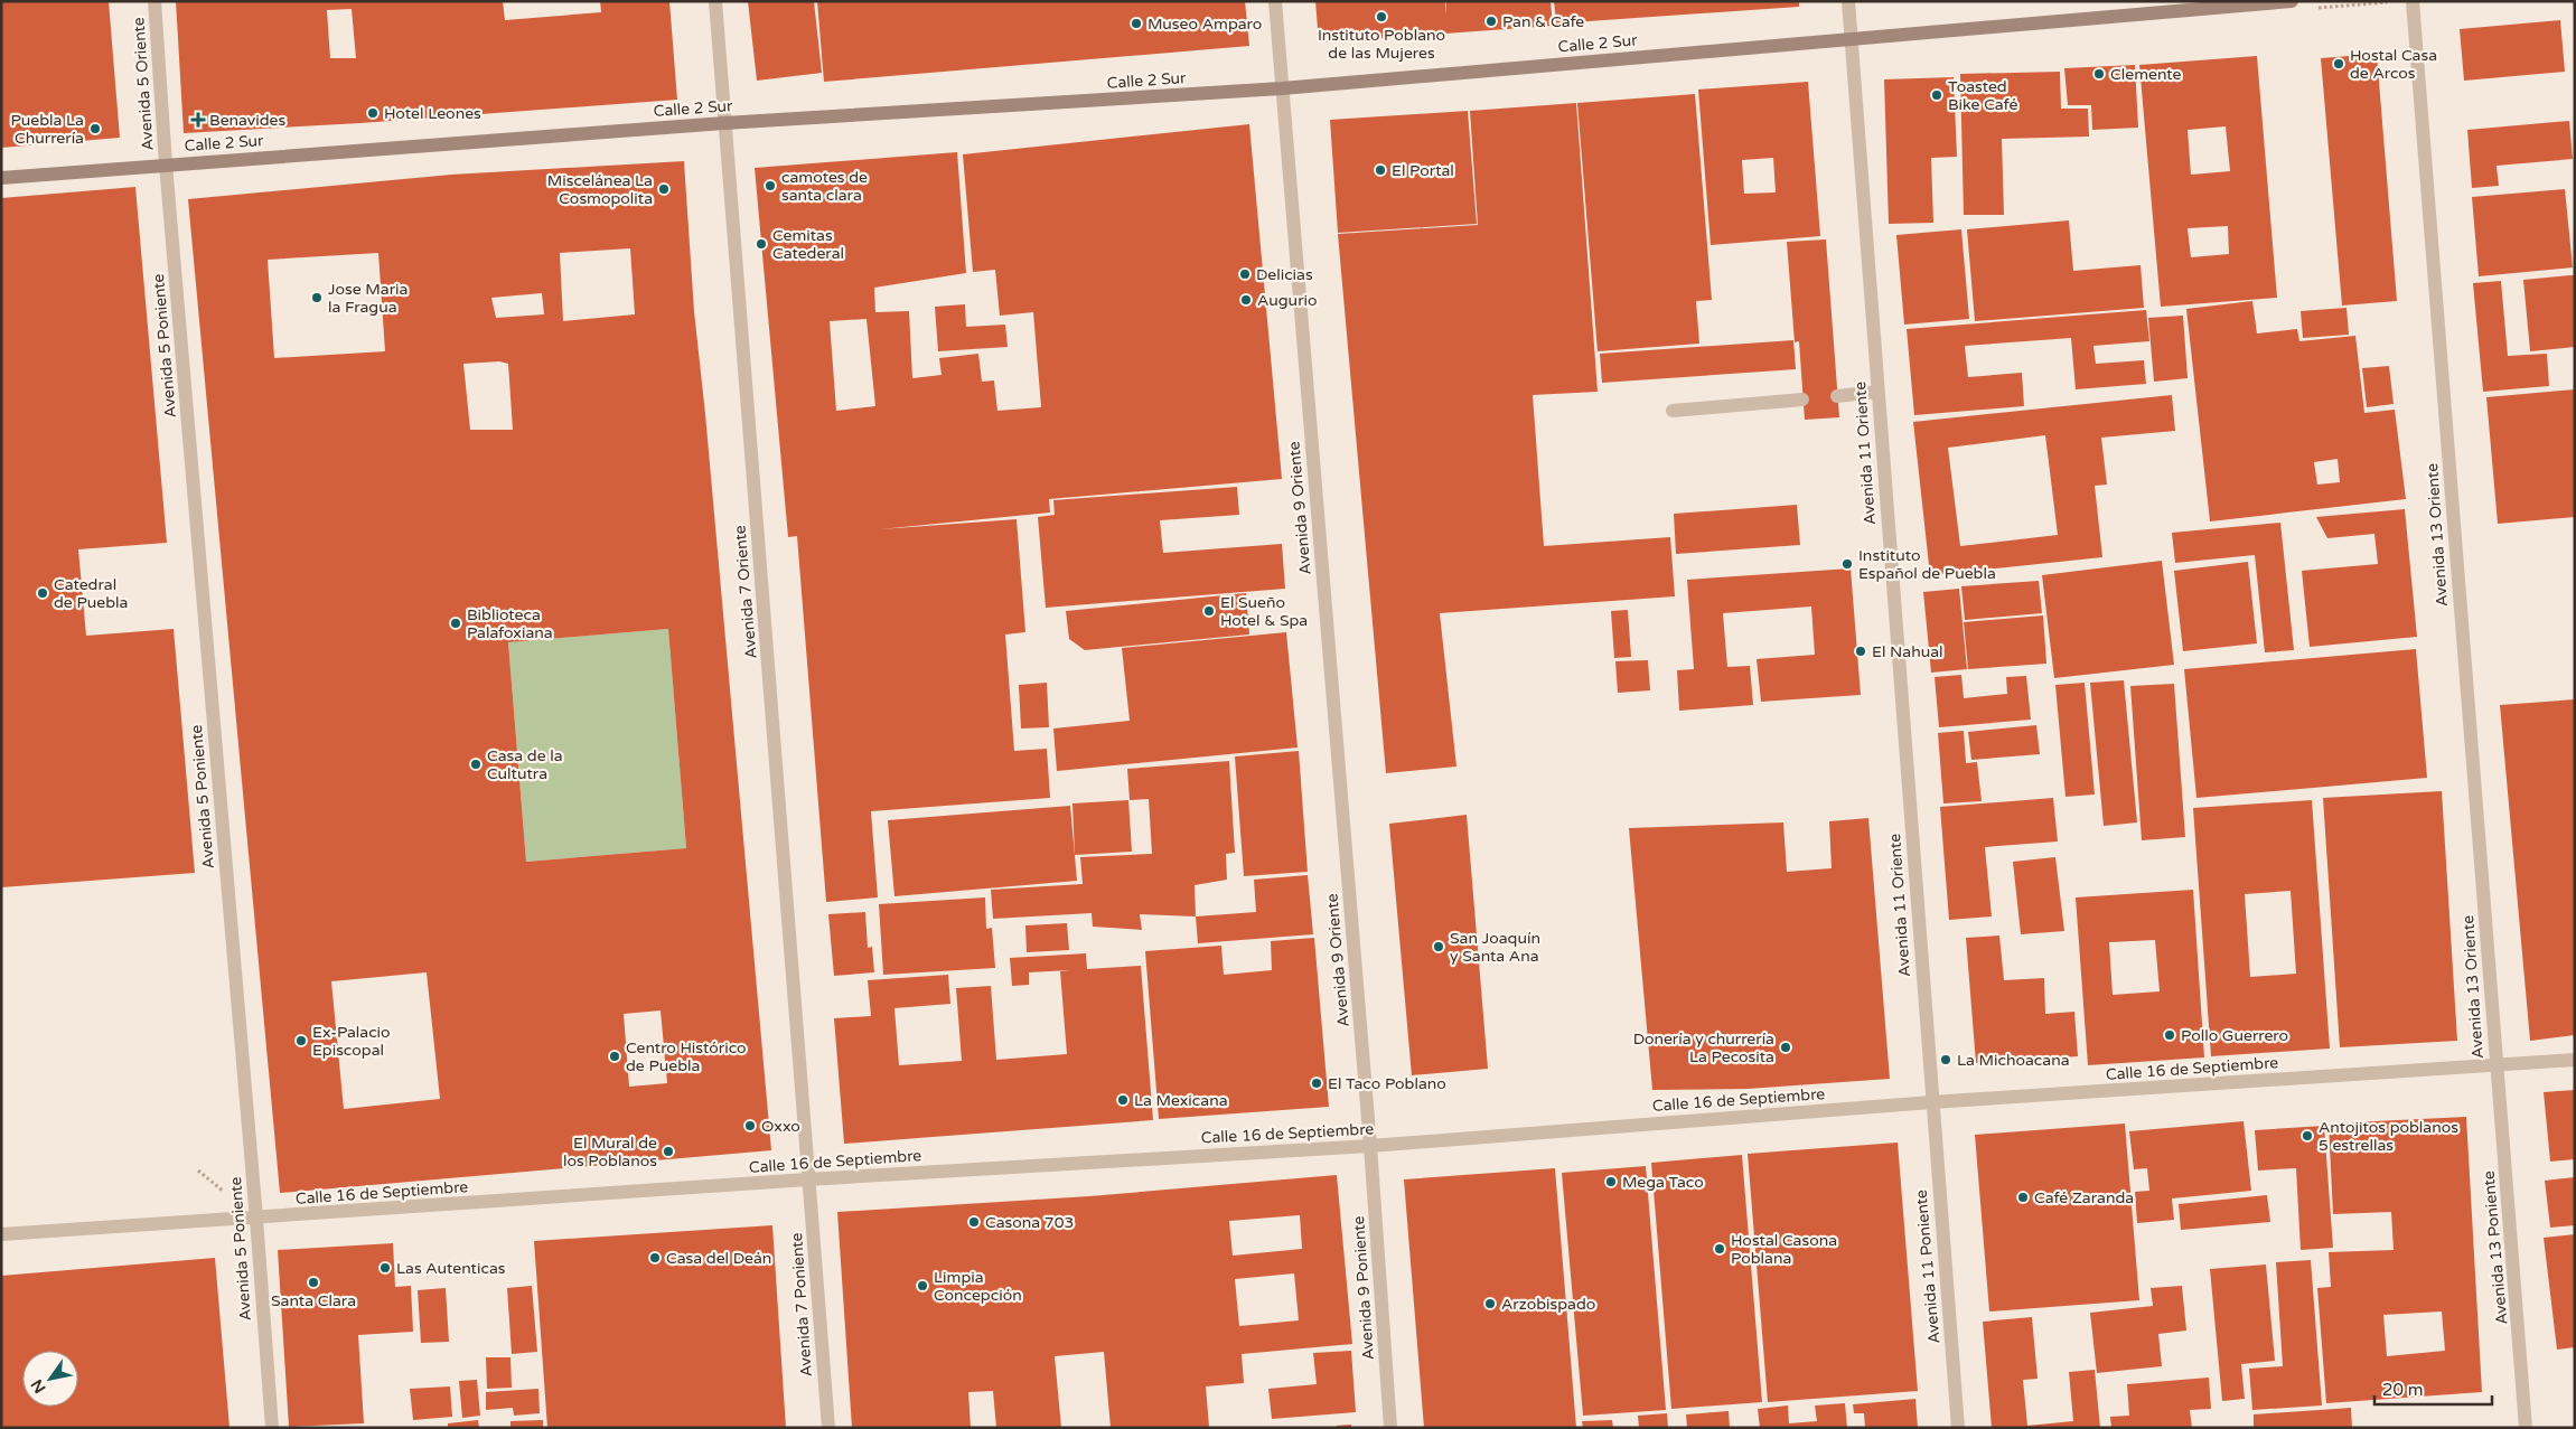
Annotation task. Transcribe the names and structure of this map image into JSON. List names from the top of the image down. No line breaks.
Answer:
{"streets":{"street":["Calle 2 Sur","Avenida 5 Oriente","Avenida 5 Poniente","Avenida 11 Oriente","Avenida 9 Oriente","Avenida 13 Oriente","Avenida 7 Oriente","Calle 16 de Septiembre","Avenida 13 Poniente","Avenida 11 Poniente","Avenida 9 Poniente","Avenida 7 Poniente"]},"crossings":[["Calle 2 Sur","Avenida 5 Oriente"],["Calle 2 Sur","Avenida 5 Poniente"],["Calle 2 Sur","Avenida 11 Oriente"],["Calle 2 Sur","Avenida 9 Oriente"],["Calle 2 Sur","Avenida 7 Oriente"],["Avenida 5 Oriente","Avenida 5 Poniente"],["Avenida 5 Poniente","Calle 16 de Septiembre"],["Avenida 11 Oriente","Calle 16 de Septiembre"],["Avenida 11 Oriente","Avenida 11 Poniente"],["Avenida 9 Oriente","Calle 16 de Septiembre"],["Avenida 9 Oriente","Avenida 9 Poniente"],["Avenida 13 Oriente","Calle 16 de Septiembre"],["Avenida 13 Oriente","Avenida 13 Poniente"],["Avenida 7 Oriente","Calle 16 de Septiembre"],["Avenida 7 Oriente","Avenida 7 Poniente"],["Calle 16 de Septiembre","Avenida 13 Poniente"],["Calle 16 de Septiembre","Avenida 11 Poniente"],["Calle 16 de Septiembre","Avenida 9 Poniente"],["Calle 16 de Septiembre","Avenida 7 Poniente"]],"places":{"other":["Instituto Poblano de las Mujeres","Pan & Cafe","Museo Amparo","Hostal Casa de Arcos","Clemente","Toasted Bike Café","Hotel Leones","Puebla La Churrería","El Portal","camotes de santa clara","Miscelánea La Cosmopolita","Cemitas Catederal","Delicias","Jose Maria la Fragua","Augurio","Instituto Español de Puebla","Catedral de Puebla","El Sueño Hotel & Spa","Biblioteca Palafoxiana","El Nahual","Casa de la Cultutra","San Joaquín y Santa Ana","Pollo Guerrero","Ex-Palacio Episcopal","Donería y churrería La Pecosita","Centro Histórico de Puebla","La Michoacana","El Taco Poblano","La Mexicana","Oxxo","Antojitos poblanos 5 estrellas","El Mural de los Poblanos","Mega Taco","Café Zaranda","Casona 703","Hostal Casona Poblana","Casa del Deán","Las Autenticas","Santa Clara","Limpia Concepción","Arzobispado"],"health":["Benavides"]},"scale_bar":"20 m","north":"bottom left"}
